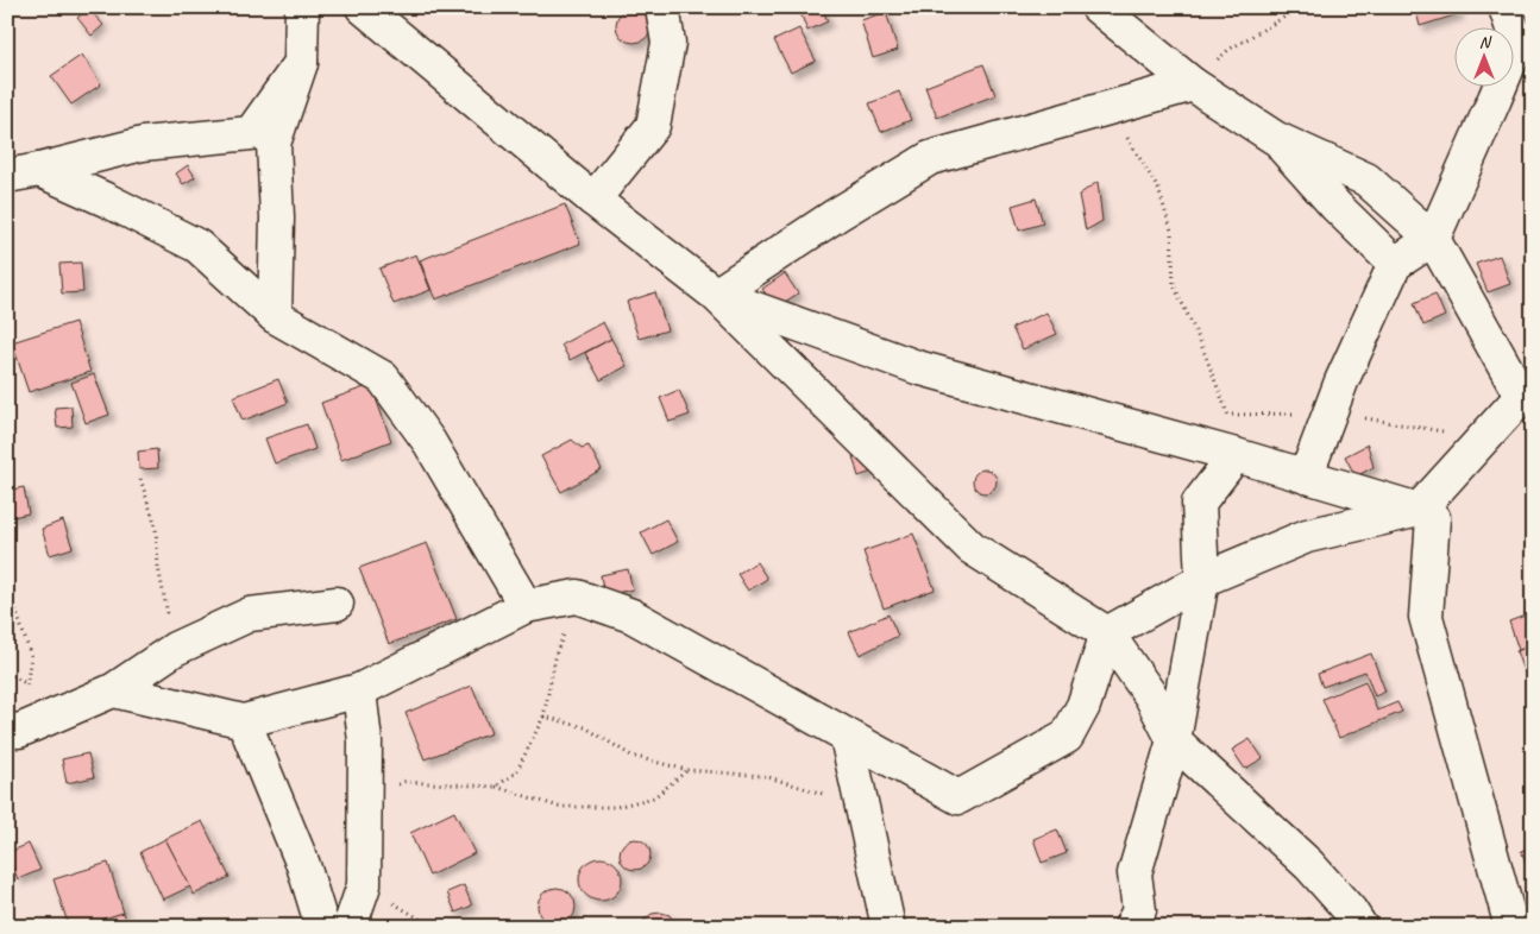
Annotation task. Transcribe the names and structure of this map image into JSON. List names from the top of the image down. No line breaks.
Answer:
{"north":"top"}
